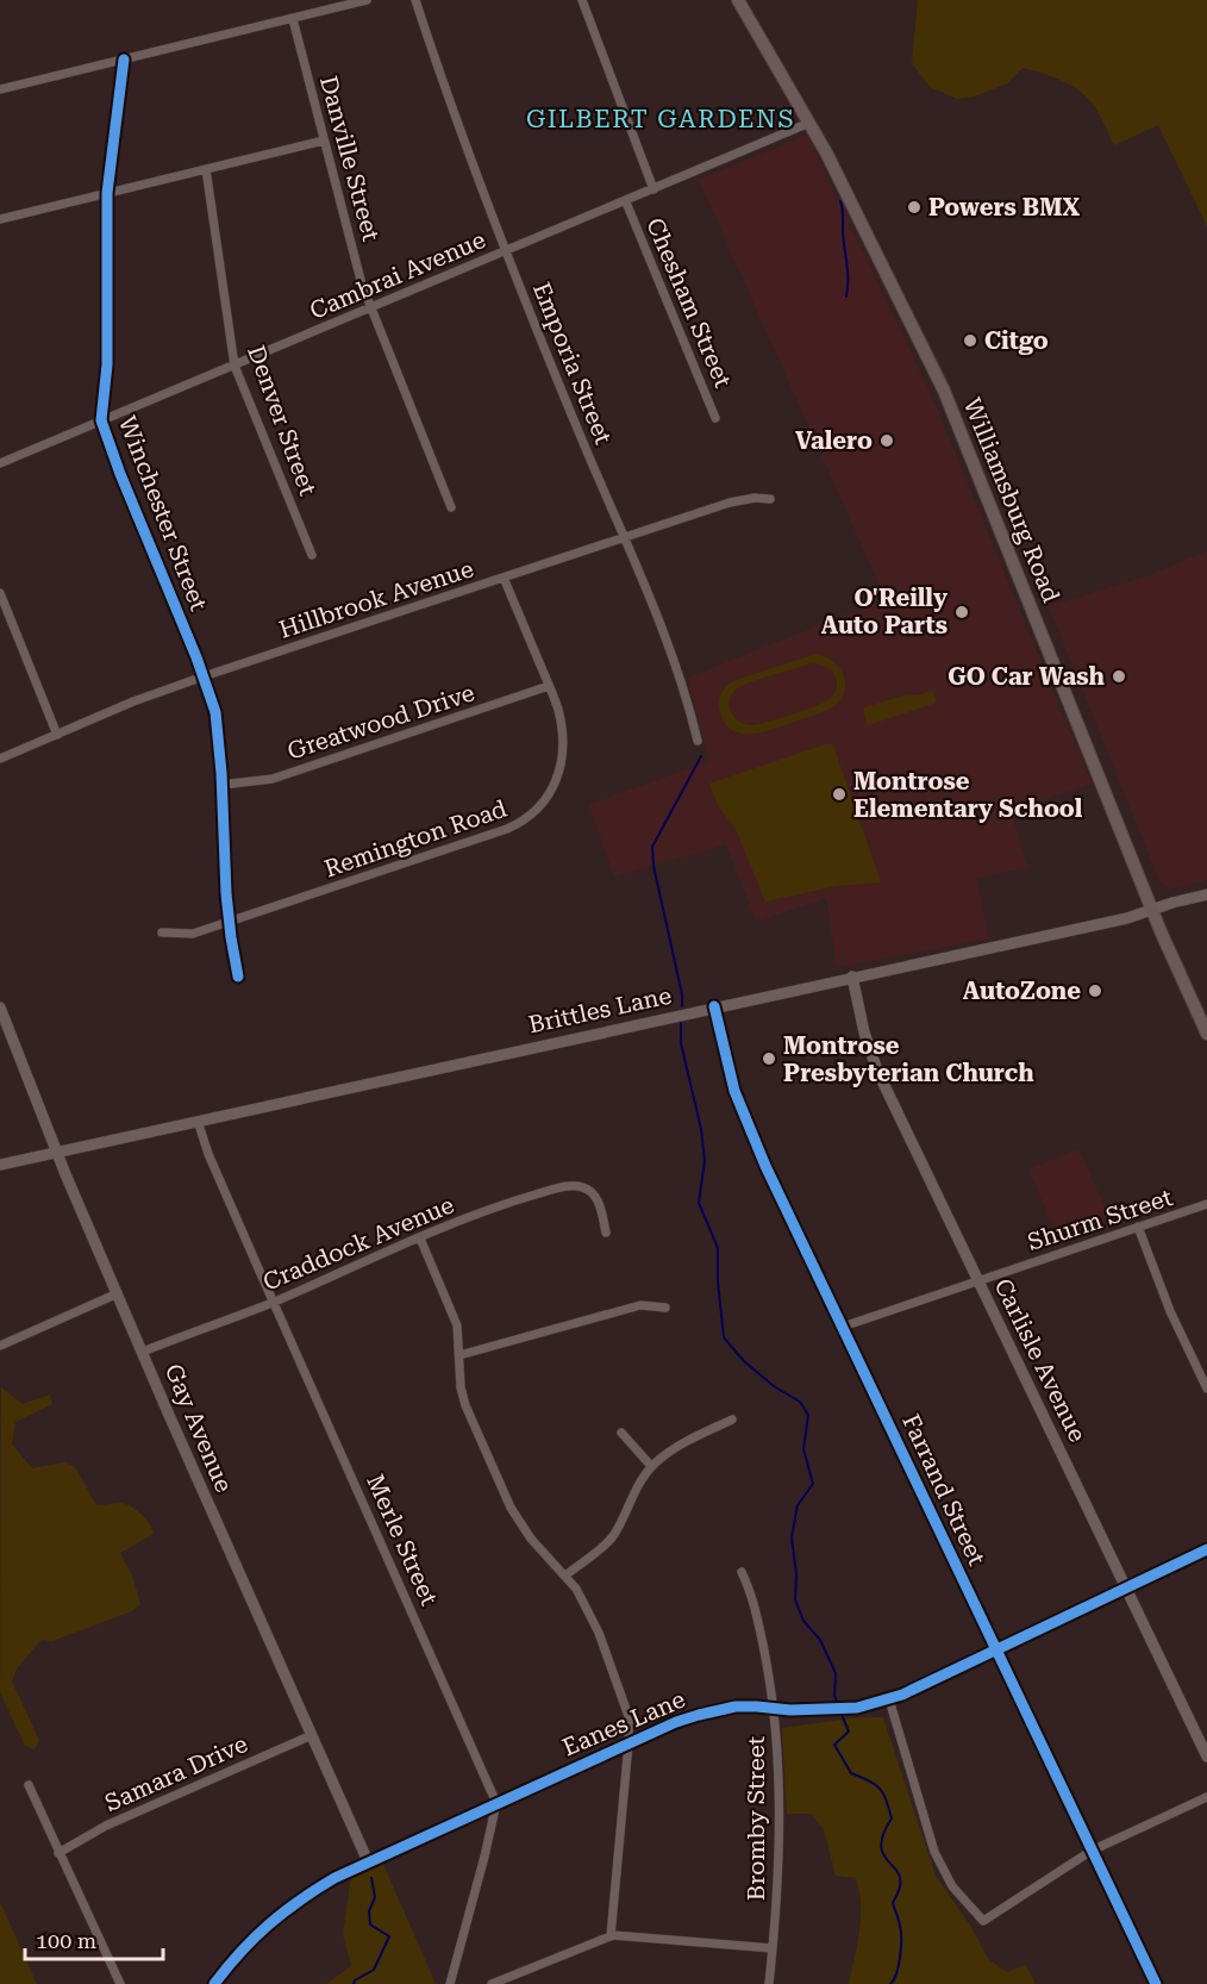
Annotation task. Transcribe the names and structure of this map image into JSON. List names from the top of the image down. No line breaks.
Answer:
{"streets":{"main road":["Williamsburg Road"],"street":["Danville Street","Cambrai Avenue","Chesham Street","Emporia Street","Denver Street","Winchester Street","Hillbrook Avenue","Greatwood Drive","Remington Road","Brittles Lane","Shurm Street","Craddock Avenue","Carlisle Avenue","Gay Avenue","Farrand Street","Merle Street","Eanes Lane","Samara Drive","Bromby Street"]},"crossings":[["Danville Street","Cambrai Avenue"],["Cambrai Avenue","Chesham Street"],["Cambrai Avenue","Emporia Street"],["Cambrai Avenue","Denver Street"],["Cambrai Avenue","Williamsburg Road"],["Cambrai Avenue","Winchester Street"],["Emporia Street","Hillbrook Avenue"],["Williamsburg Road","Brittles Lane"],["Winchester Street","Hillbrook Avenue"],["Winchester Street","Greatwood Drive"],["Winchester Street","Remington Road"],["Hillbrook Avenue","Remington Road"],["Greatwood Drive","Remington Road"],["Brittles Lane","Carlisle Avenue"],["Brittles Lane","Gay Avenue"],["Brittles Lane","Farrand Street"],["Brittles Lane","Merle Street"],["Shurm Street","Carlisle Avenue"],["Shurm Street","Farrand Street"],["Craddock Avenue","Gay Avenue"],["Craddock Avenue","Merle Street"],["Carlisle Avenue","Eanes Lane"],["Gay Avenue","Eanes Lane"],["Gay Avenue","Samara Drive"],["Farrand Street","Eanes Lane"],["Merle Street","Eanes Lane"],["Eanes Lane","Bromby Street"]],"districts":["GILBERT GARDENS"],"places":["Powers BMX","Citgo","Valero","O'Reilly Auto Parts","GO Car Wash","Montrose Elementary School","AutoZone","Montrose Presbyterian Church"],"scale_bar":"100 m"}
